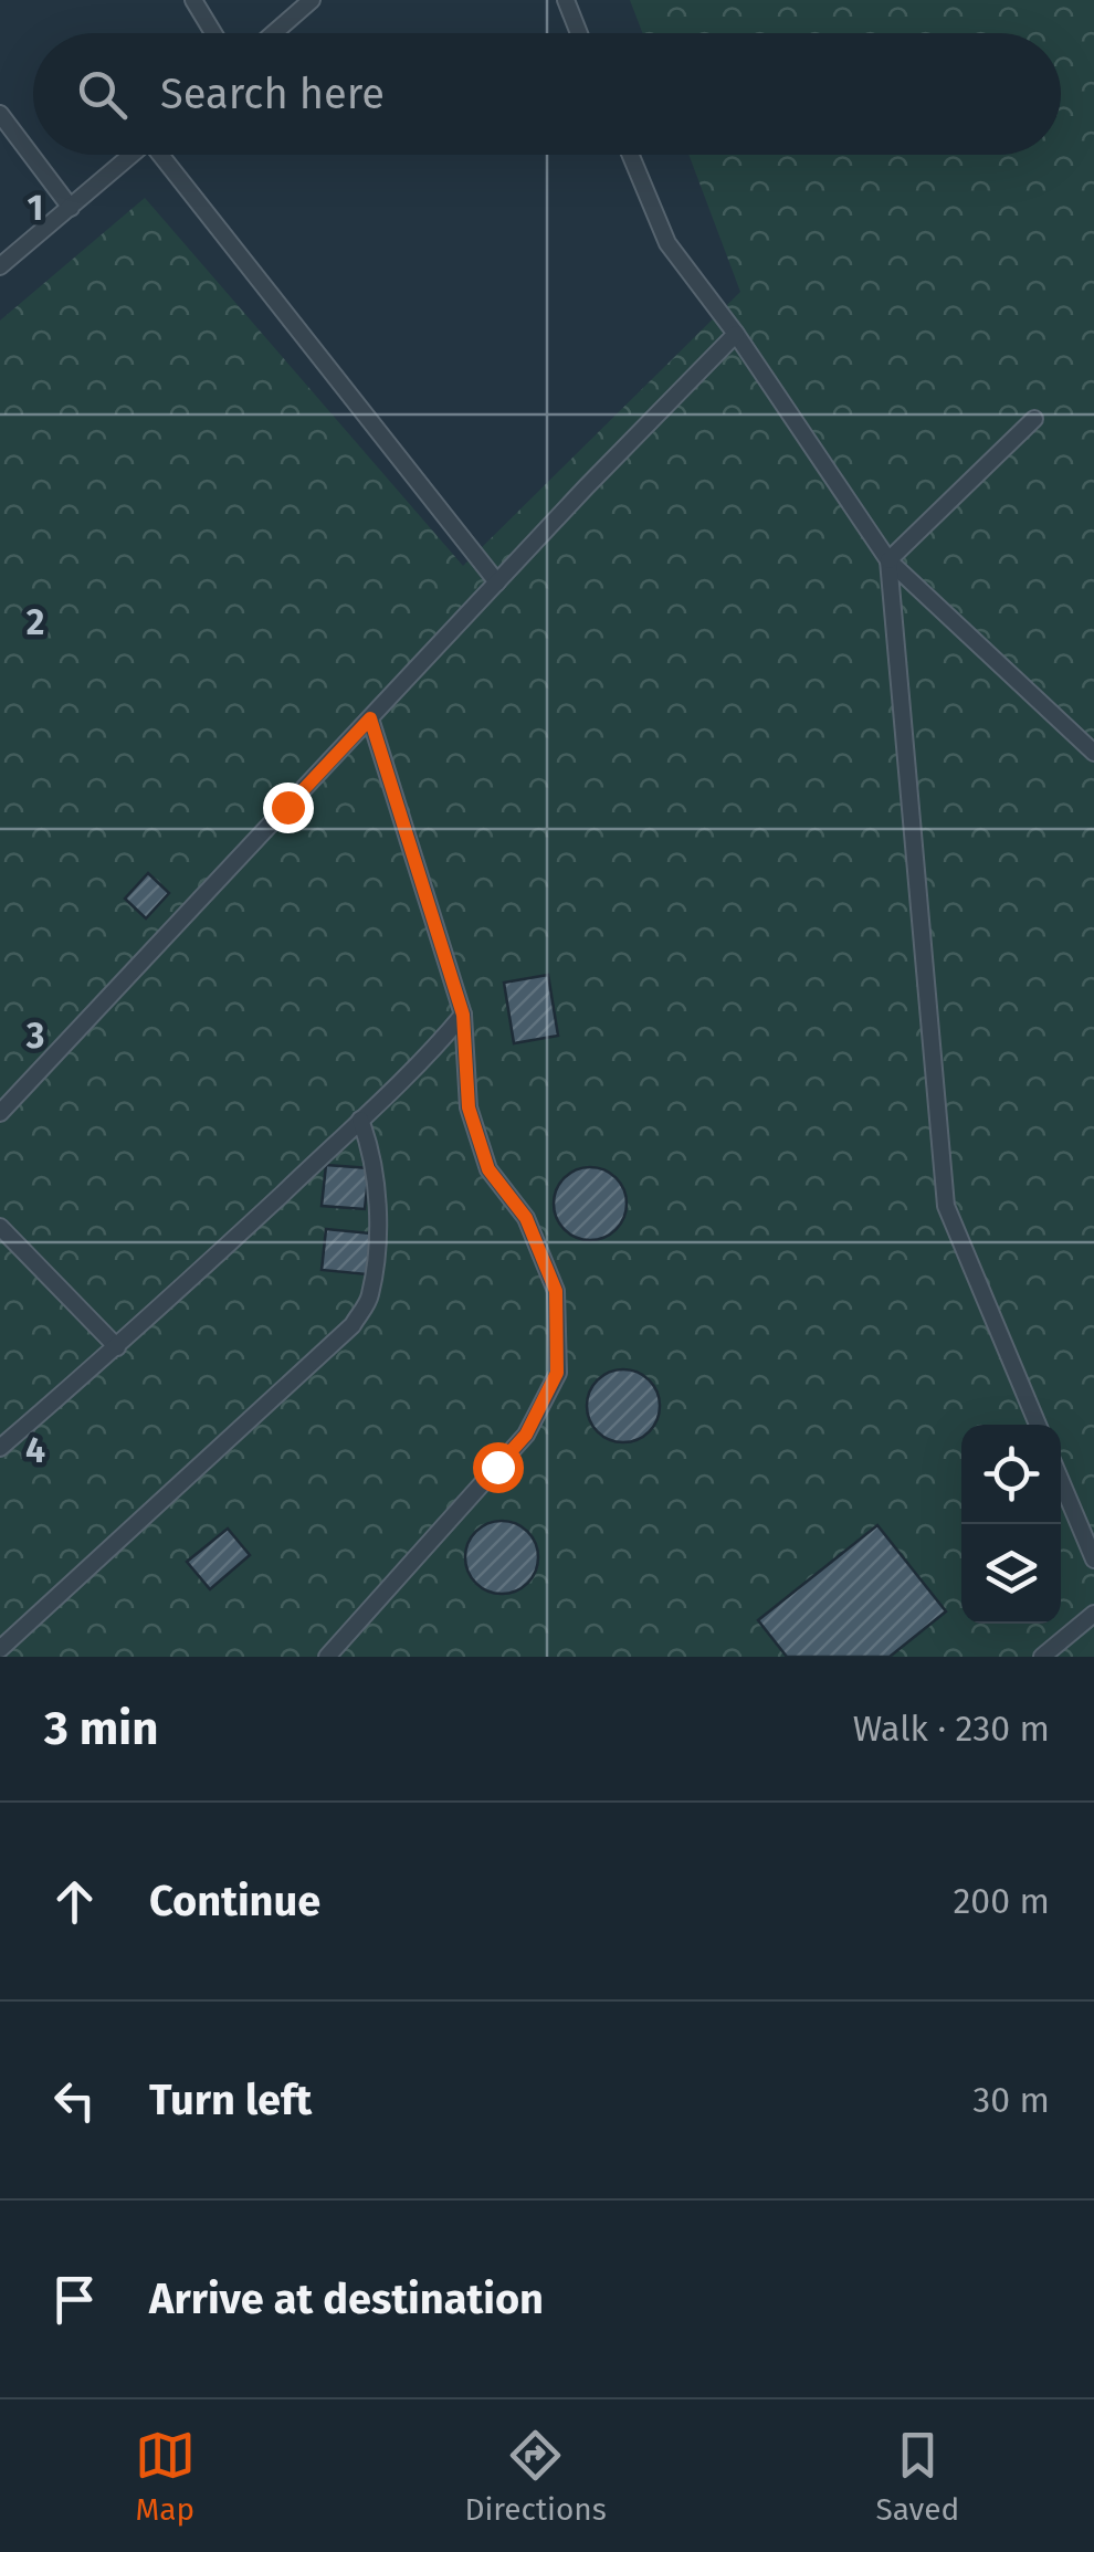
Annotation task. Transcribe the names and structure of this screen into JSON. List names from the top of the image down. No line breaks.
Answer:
{"page":{"search":"Search here","heading":["3 min","Walk · 230 m"],"list":[["Continue","200 m"],["Turn left","30 m"],"Arrive at destination"],"nav":["Map","Directions","Saved"]},"grid":{"rows":["1","2","3","4"]}}
